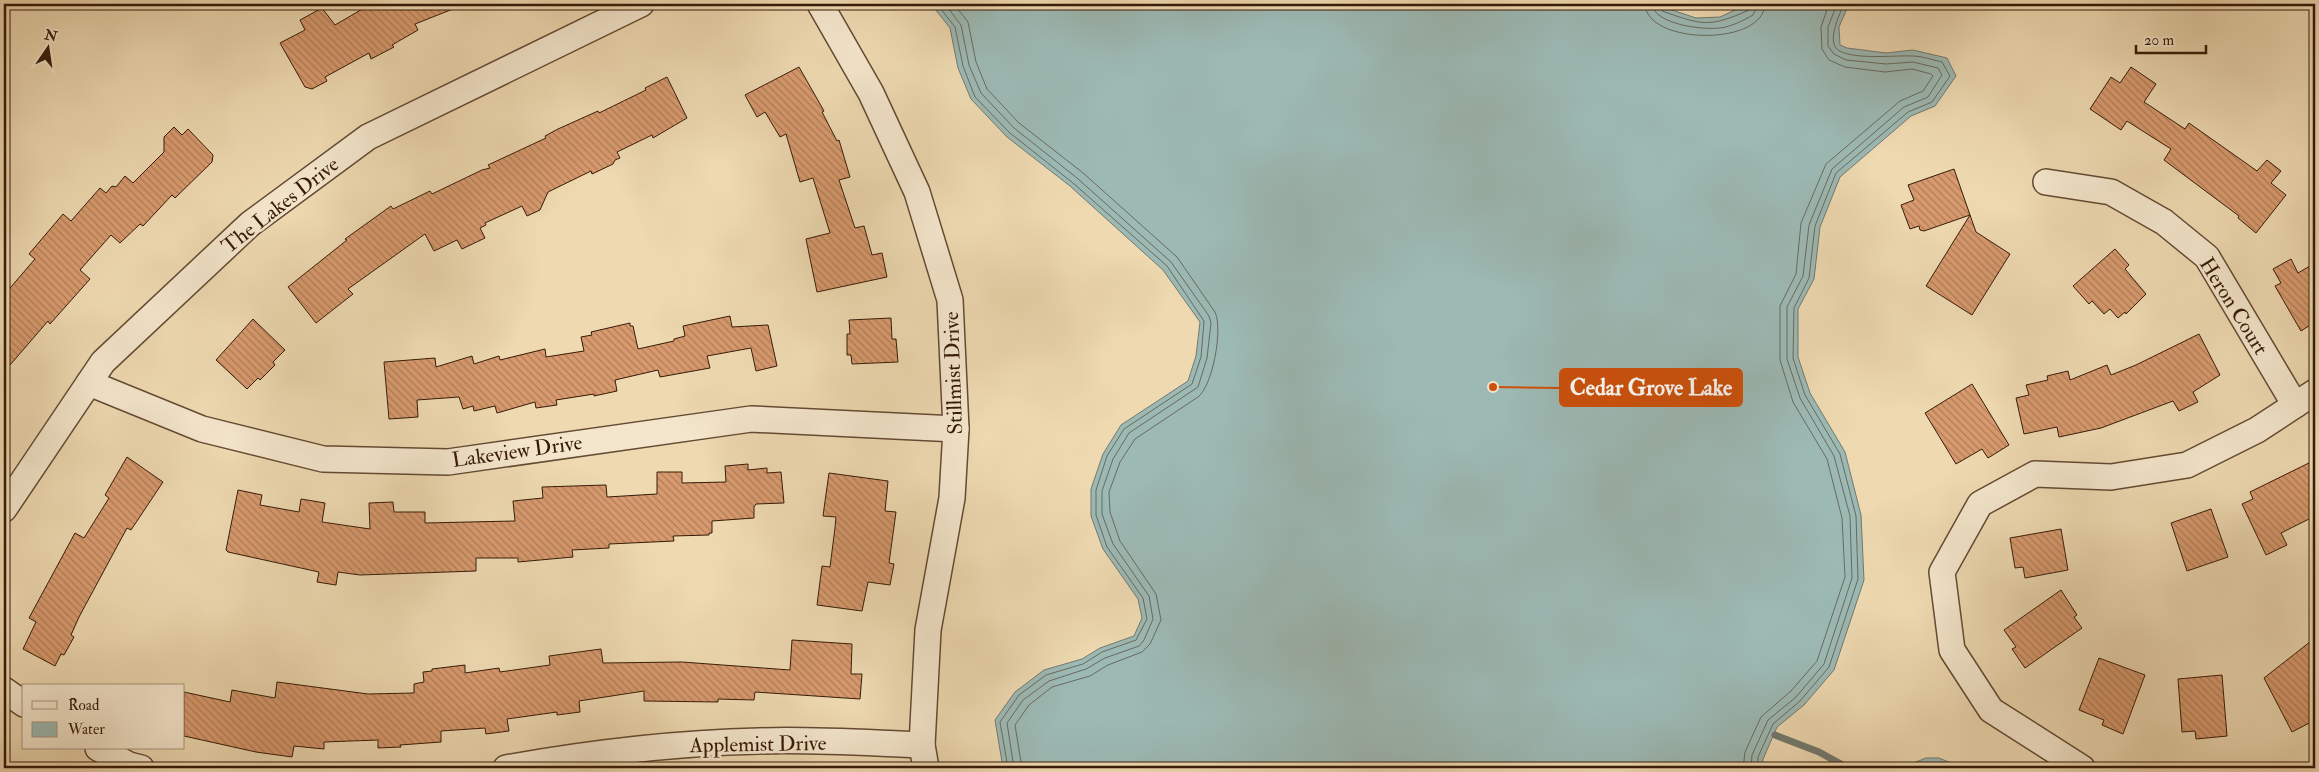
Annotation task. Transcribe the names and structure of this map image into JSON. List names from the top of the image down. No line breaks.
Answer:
{"streets":{"street":["The Lakes Drive","Heron Court","Stillmist Drive","Lakeview Drive","Applemist Drive"]},"crossings":[["The Lakes Drive","Lakeview Drive"],["Stillmist Drive","Lakeview Drive"],["Stillmist Drive","Applemist Drive"]],"places":["Cedar Grove Lake"],"legend":["Road","Water"],"scale_bar":"20 m","north":"top"}
